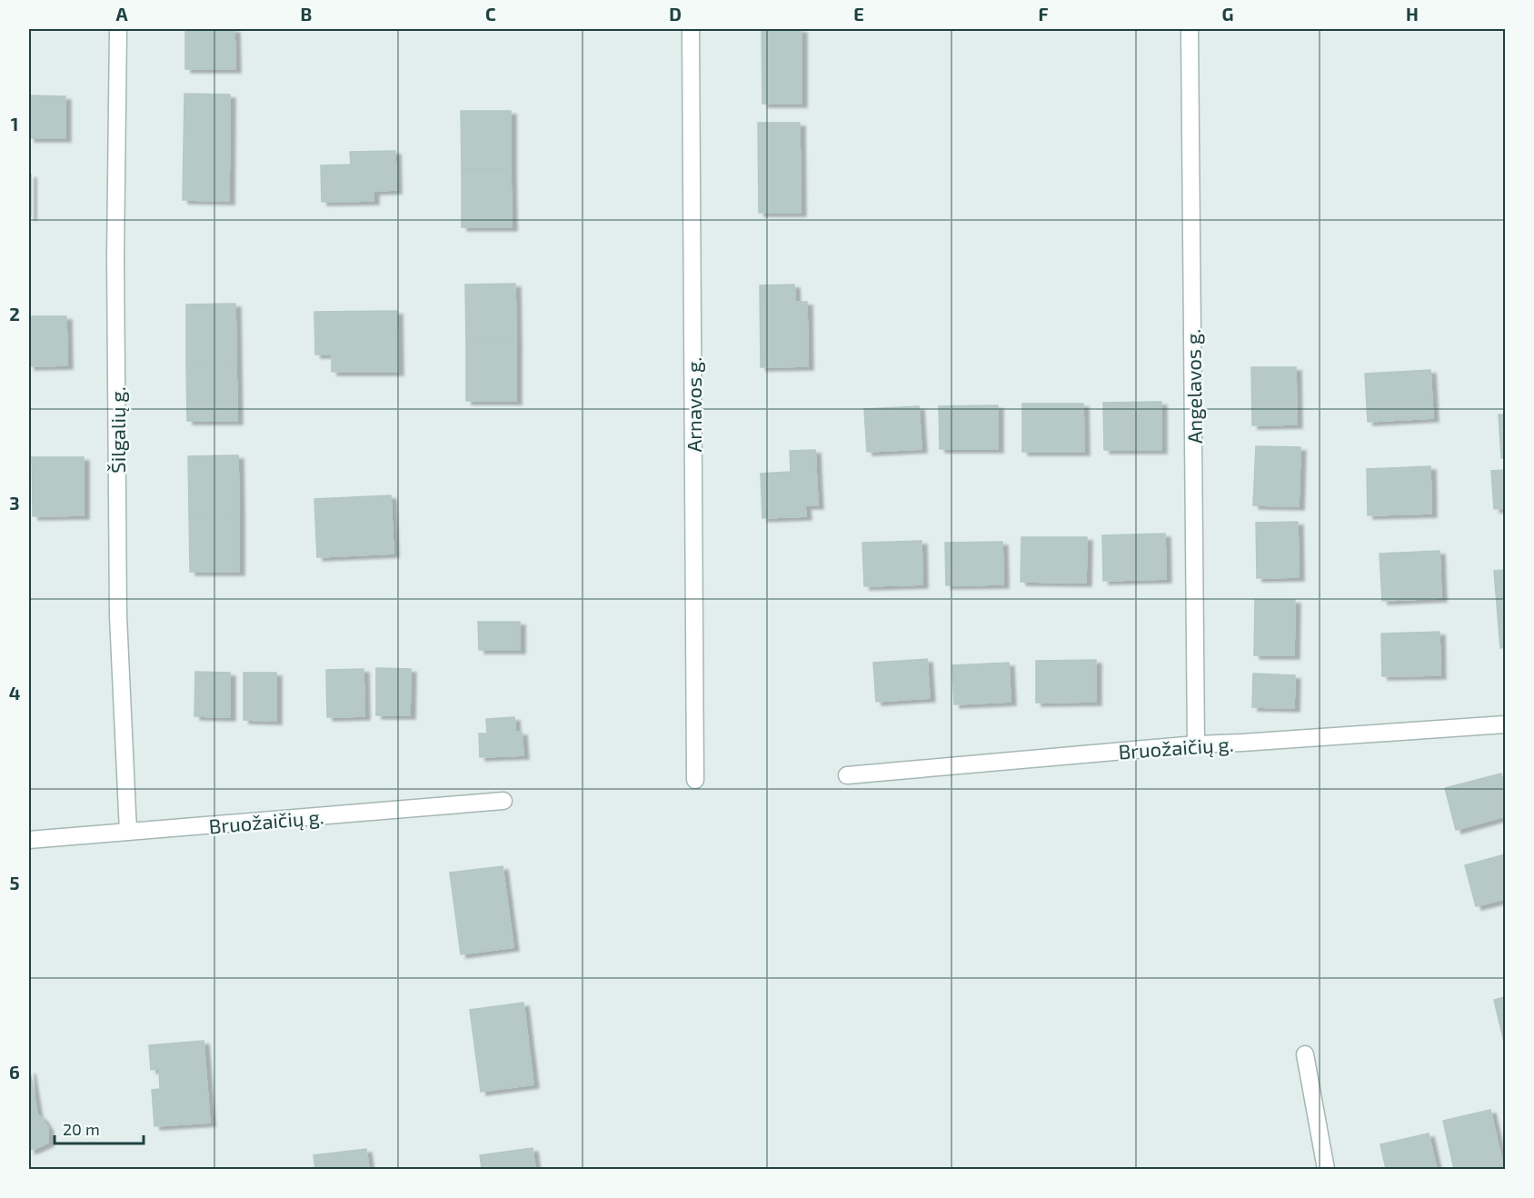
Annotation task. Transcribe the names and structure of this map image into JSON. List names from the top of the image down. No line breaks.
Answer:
{"streets":{"street":["Angelavos g.","Arnavos g.","Šilgalių g.","Bruožaičių g."]},"crossings":[["Angelavos g.","Bruožaičių g."],["Šilgalių g.","Bruožaičių g."]],"scale_bar":"20 m","grid":{"columns":["A","B","C","D","E","F","G","H"],"rows":["1","2","3","4","5","6"]}}
